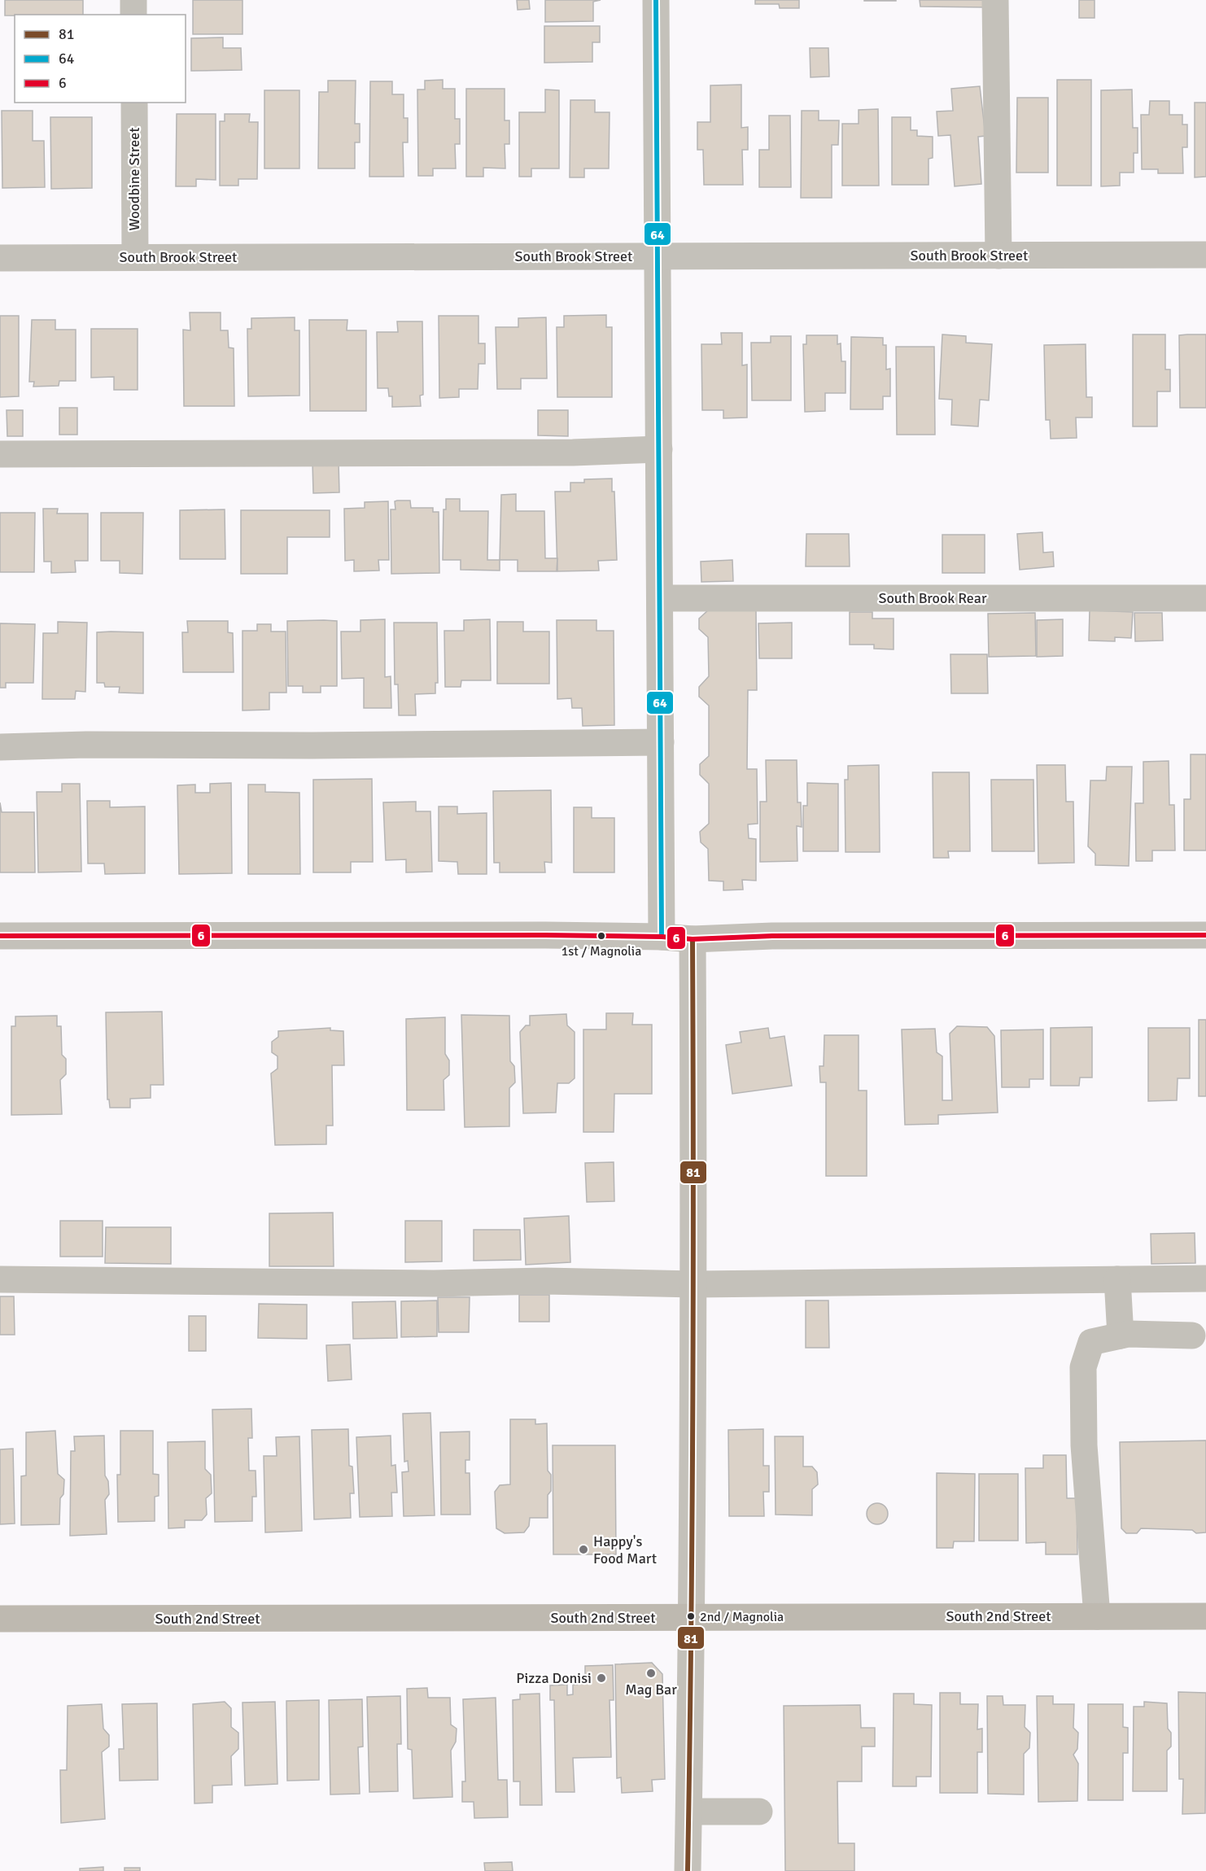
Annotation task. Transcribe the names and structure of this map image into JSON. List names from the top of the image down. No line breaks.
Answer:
{"streets":{"main road":["South 2nd Street"],"street":["Woodbine Street","South Brook Street","South Brook Rear"]},"crossings":[["Woodbine Street","South Brook Street"]],"places":["1st / Magnolia","Happy's Food Mart","2nd / Magnolia","Mag Bar","Pizza Donisi"],"lines":["transit line 64","transit line 6","transit line 81"],"legend":["81","64","6"]}
